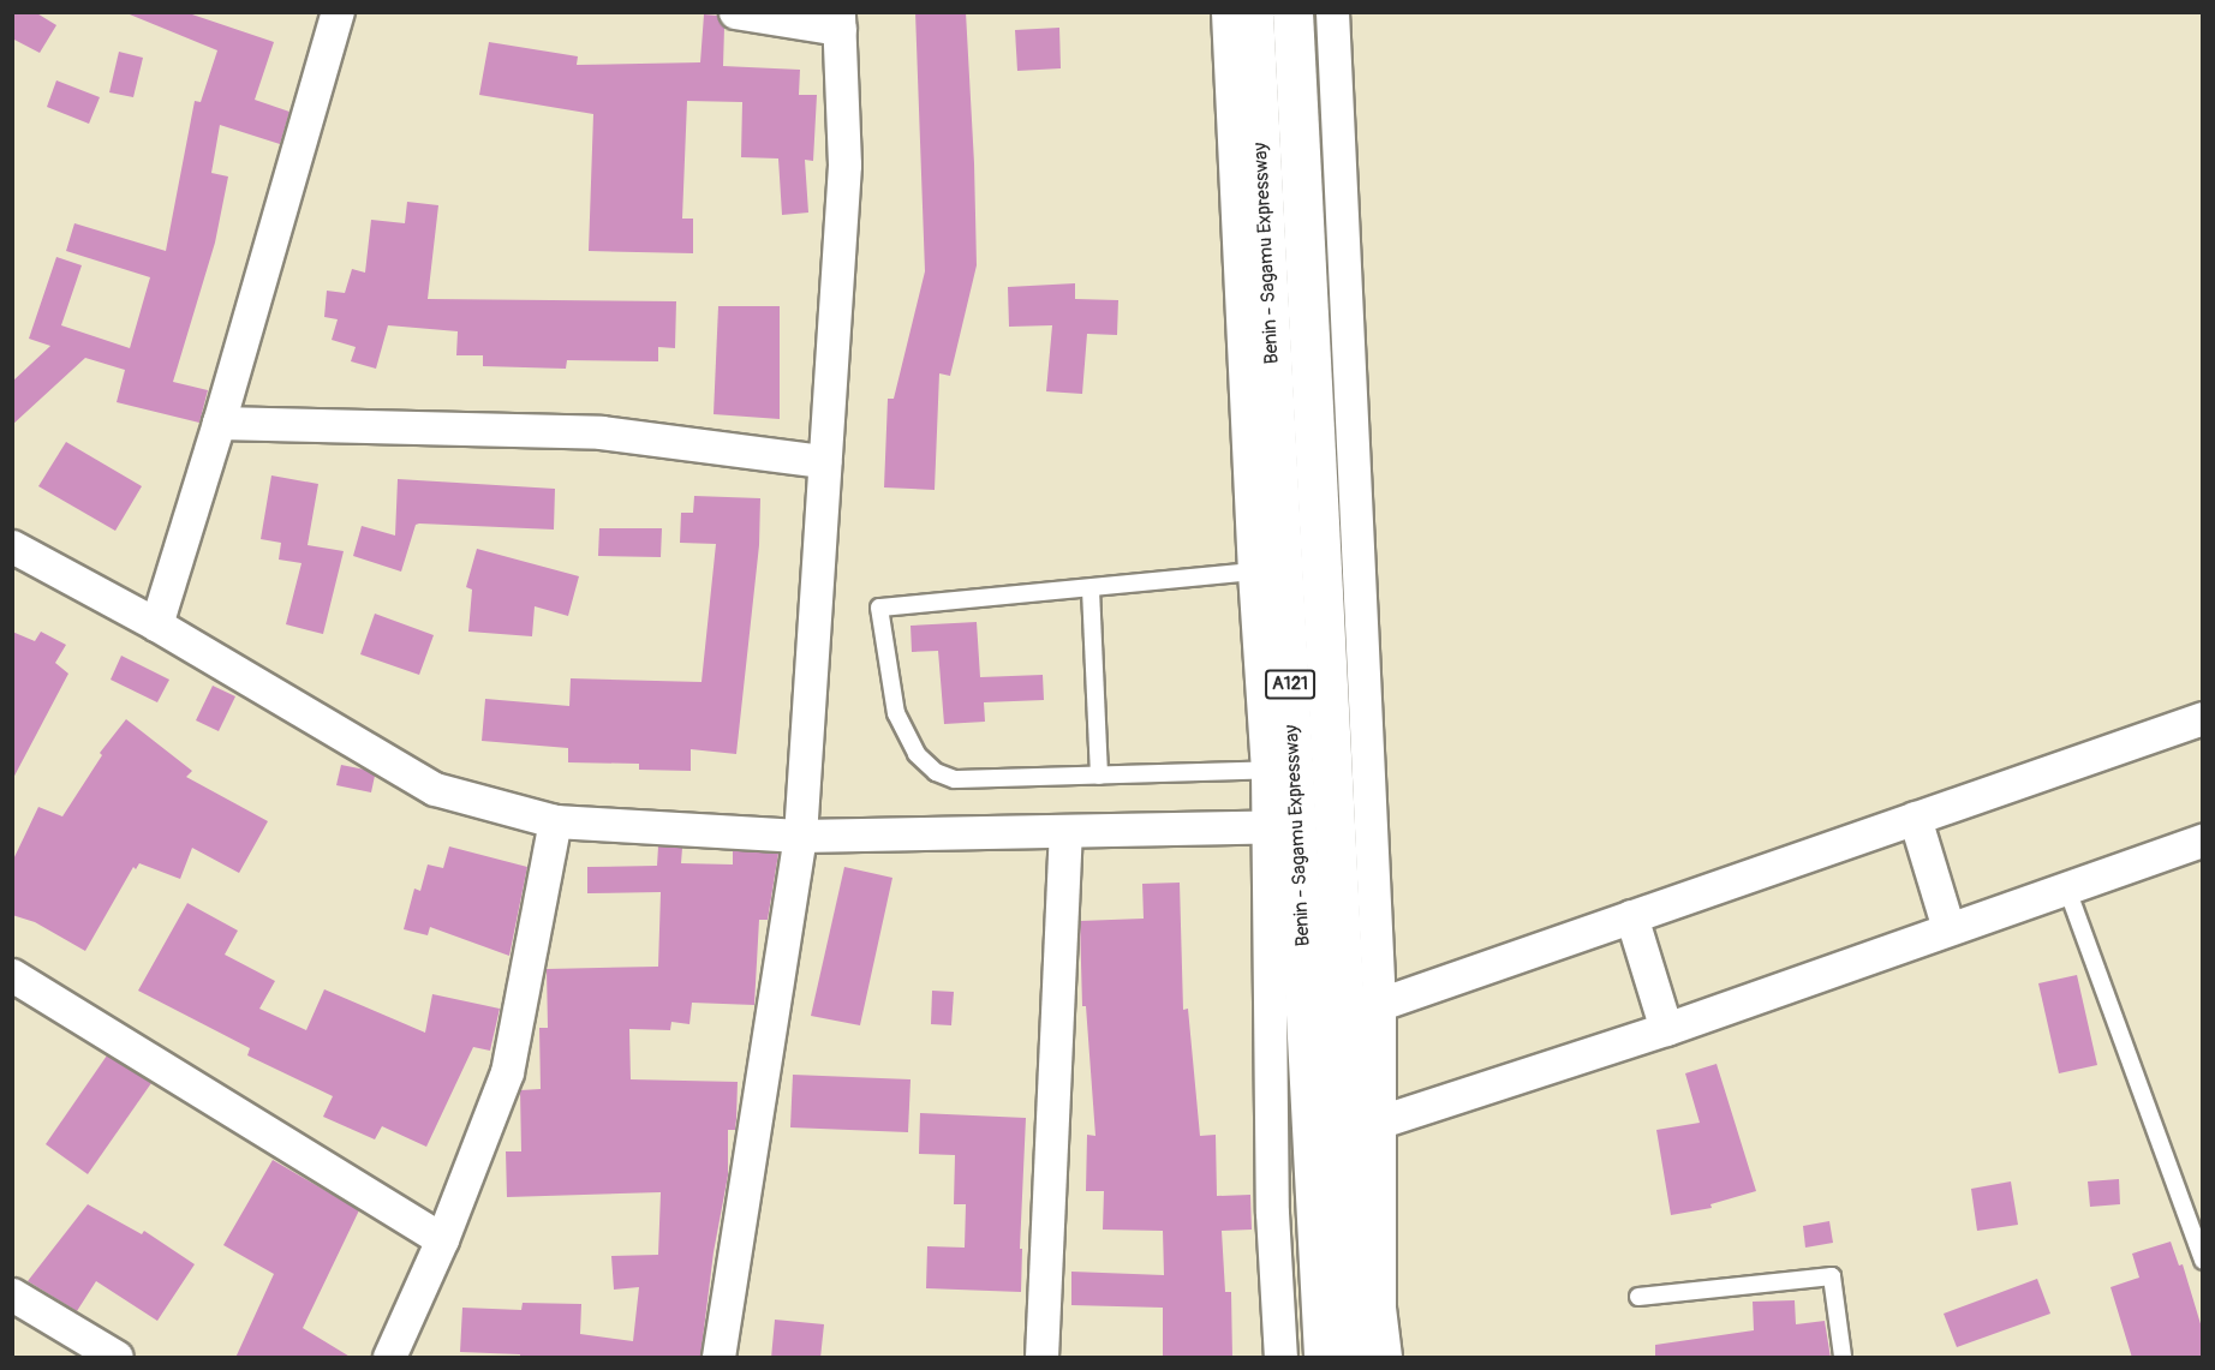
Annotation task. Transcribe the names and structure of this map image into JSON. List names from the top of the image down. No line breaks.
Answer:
{"streets":{"highway":["Benin - Sagamu Expressway","A121"]}}
